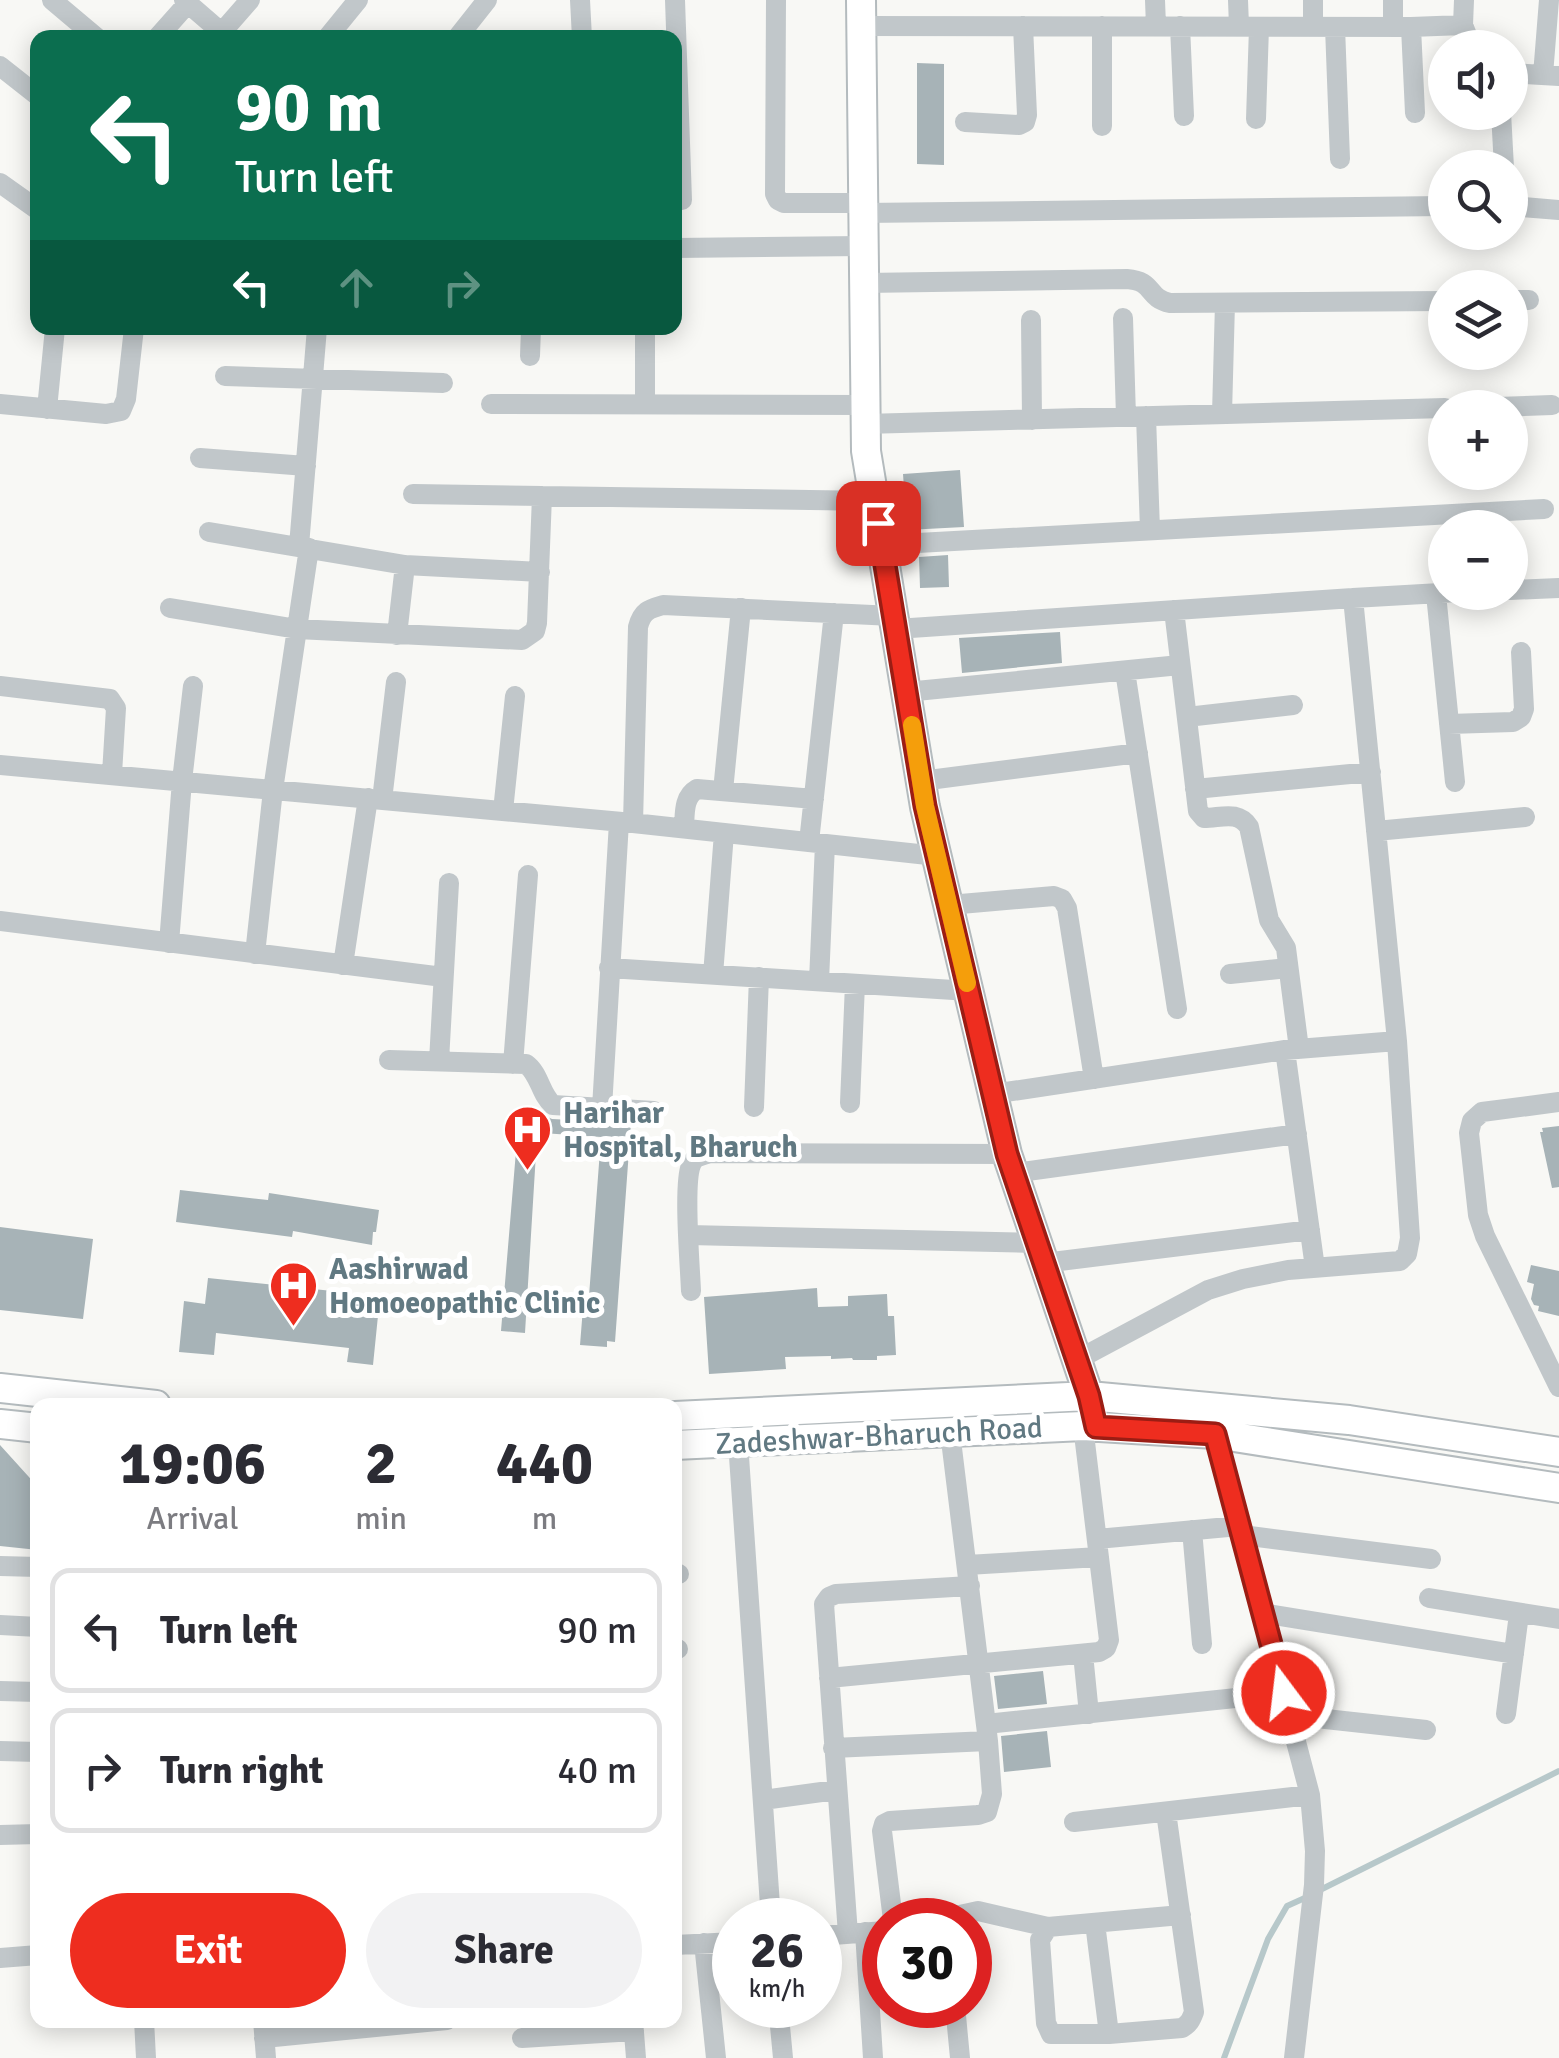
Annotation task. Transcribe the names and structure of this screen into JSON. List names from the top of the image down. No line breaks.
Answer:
{"streets":{"main road":["Zadeshwar-Bharuch Road"]},"places":{"hospital":["Harihar Hospital, Bharuch","Aashirwad Homoeopathic Clinic"]},"page":{"map_buttons":["+","−"],"turn":["90 m","Turn left"],"eta":["19:06","Arrival","2","min","440","m"],"list":[{"name":"Turn left","value":"90 m"},{"name":"Turn right","value":"40 m"}],"buttons":["Exit","Share"],"speed":"26 km/h","limit":"30"}}
